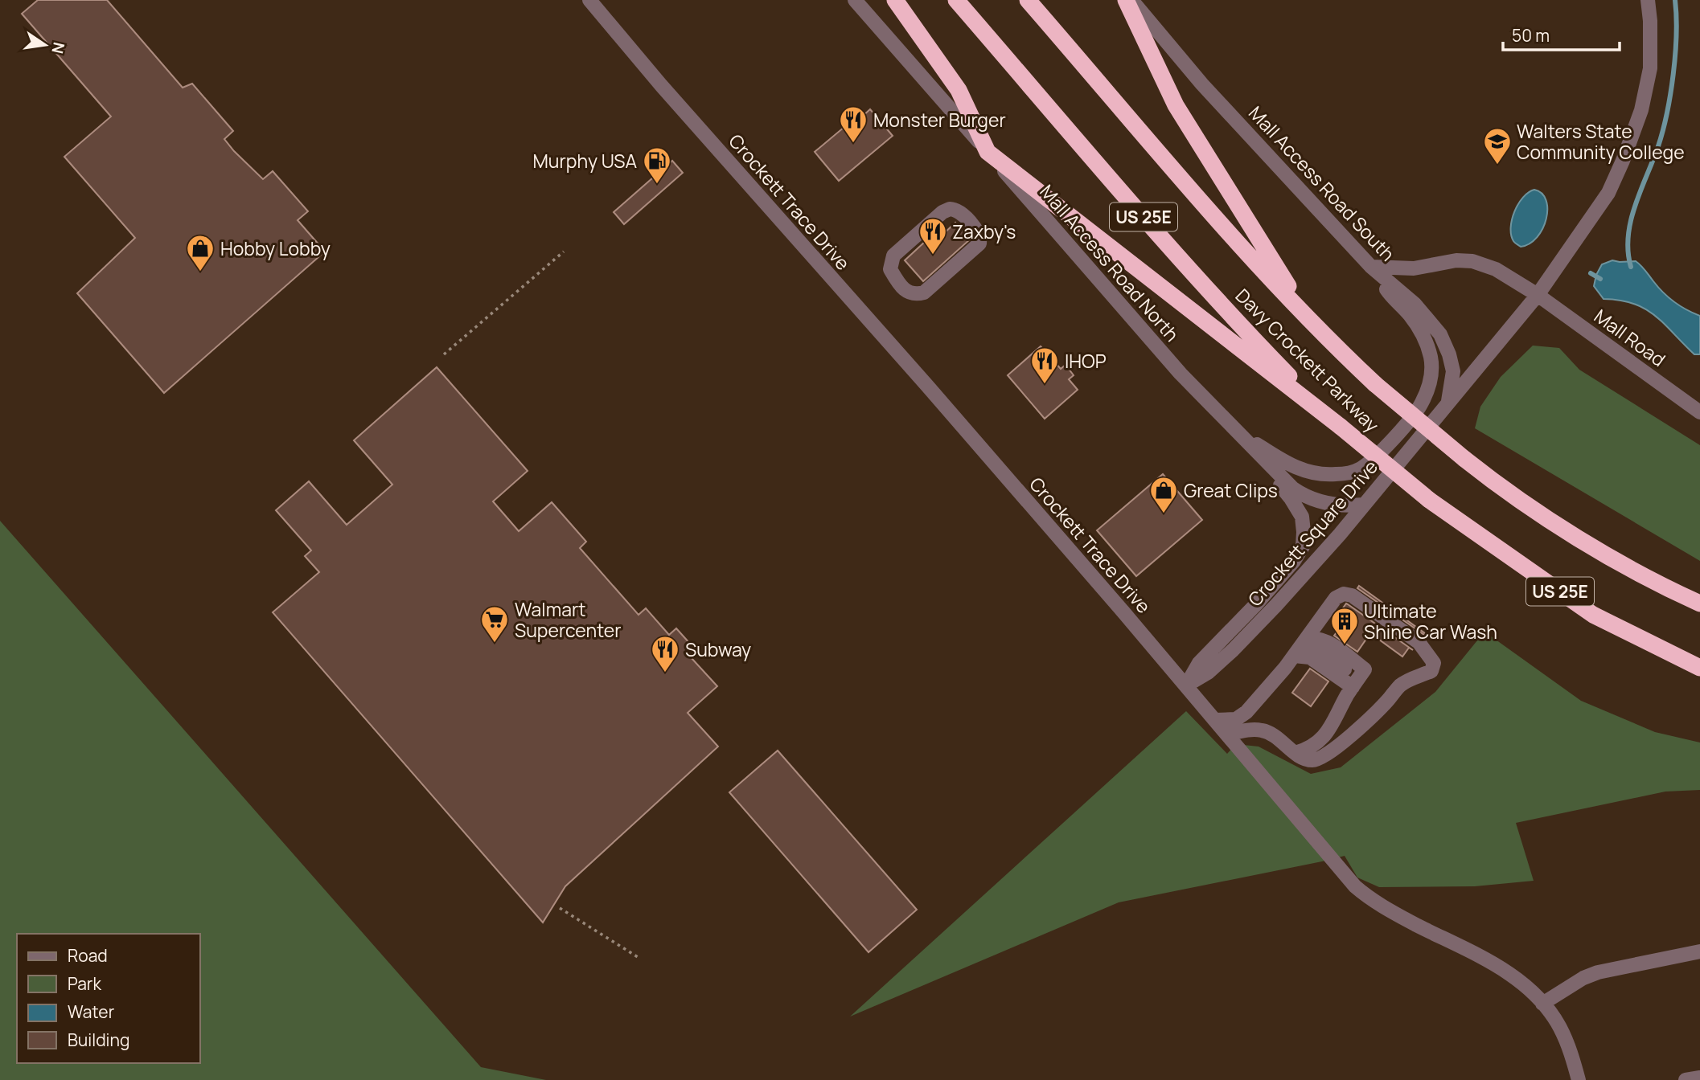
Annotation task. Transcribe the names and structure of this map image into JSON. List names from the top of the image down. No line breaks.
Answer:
{"streets":{"highway":["US 25E","Davy Crockett Parkway"],"street":["Mall Access Road South","Crockett Trace Drive","Mall Access Road North","Mall Road","Crockett Square Drive"]},"crossings":[["Mall Access Road South","Mall Road"],["Mall Access Road South","Crockett Square Drive"],["Crockett Trace Drive","Crockett Square Drive"],["Mall Access Road North","Crockett Square Drive"],["Mall Road","Crockett Square Drive"]],"places":{"restaurant":["Monster Burger","Zaxby's","IHOP","Subway"],"school or university":["Walters State Community College"],"fuel station":["Murphy USA"],"shop":["Hobby Lobby","Great Clips"],"supermarket":["Walmart Supercenter"],"building":["Ultimate Shine Car Wash"]},"legend":["Road","Park","Water","Building"],"scale_bar":"50 m","north":"right"}
